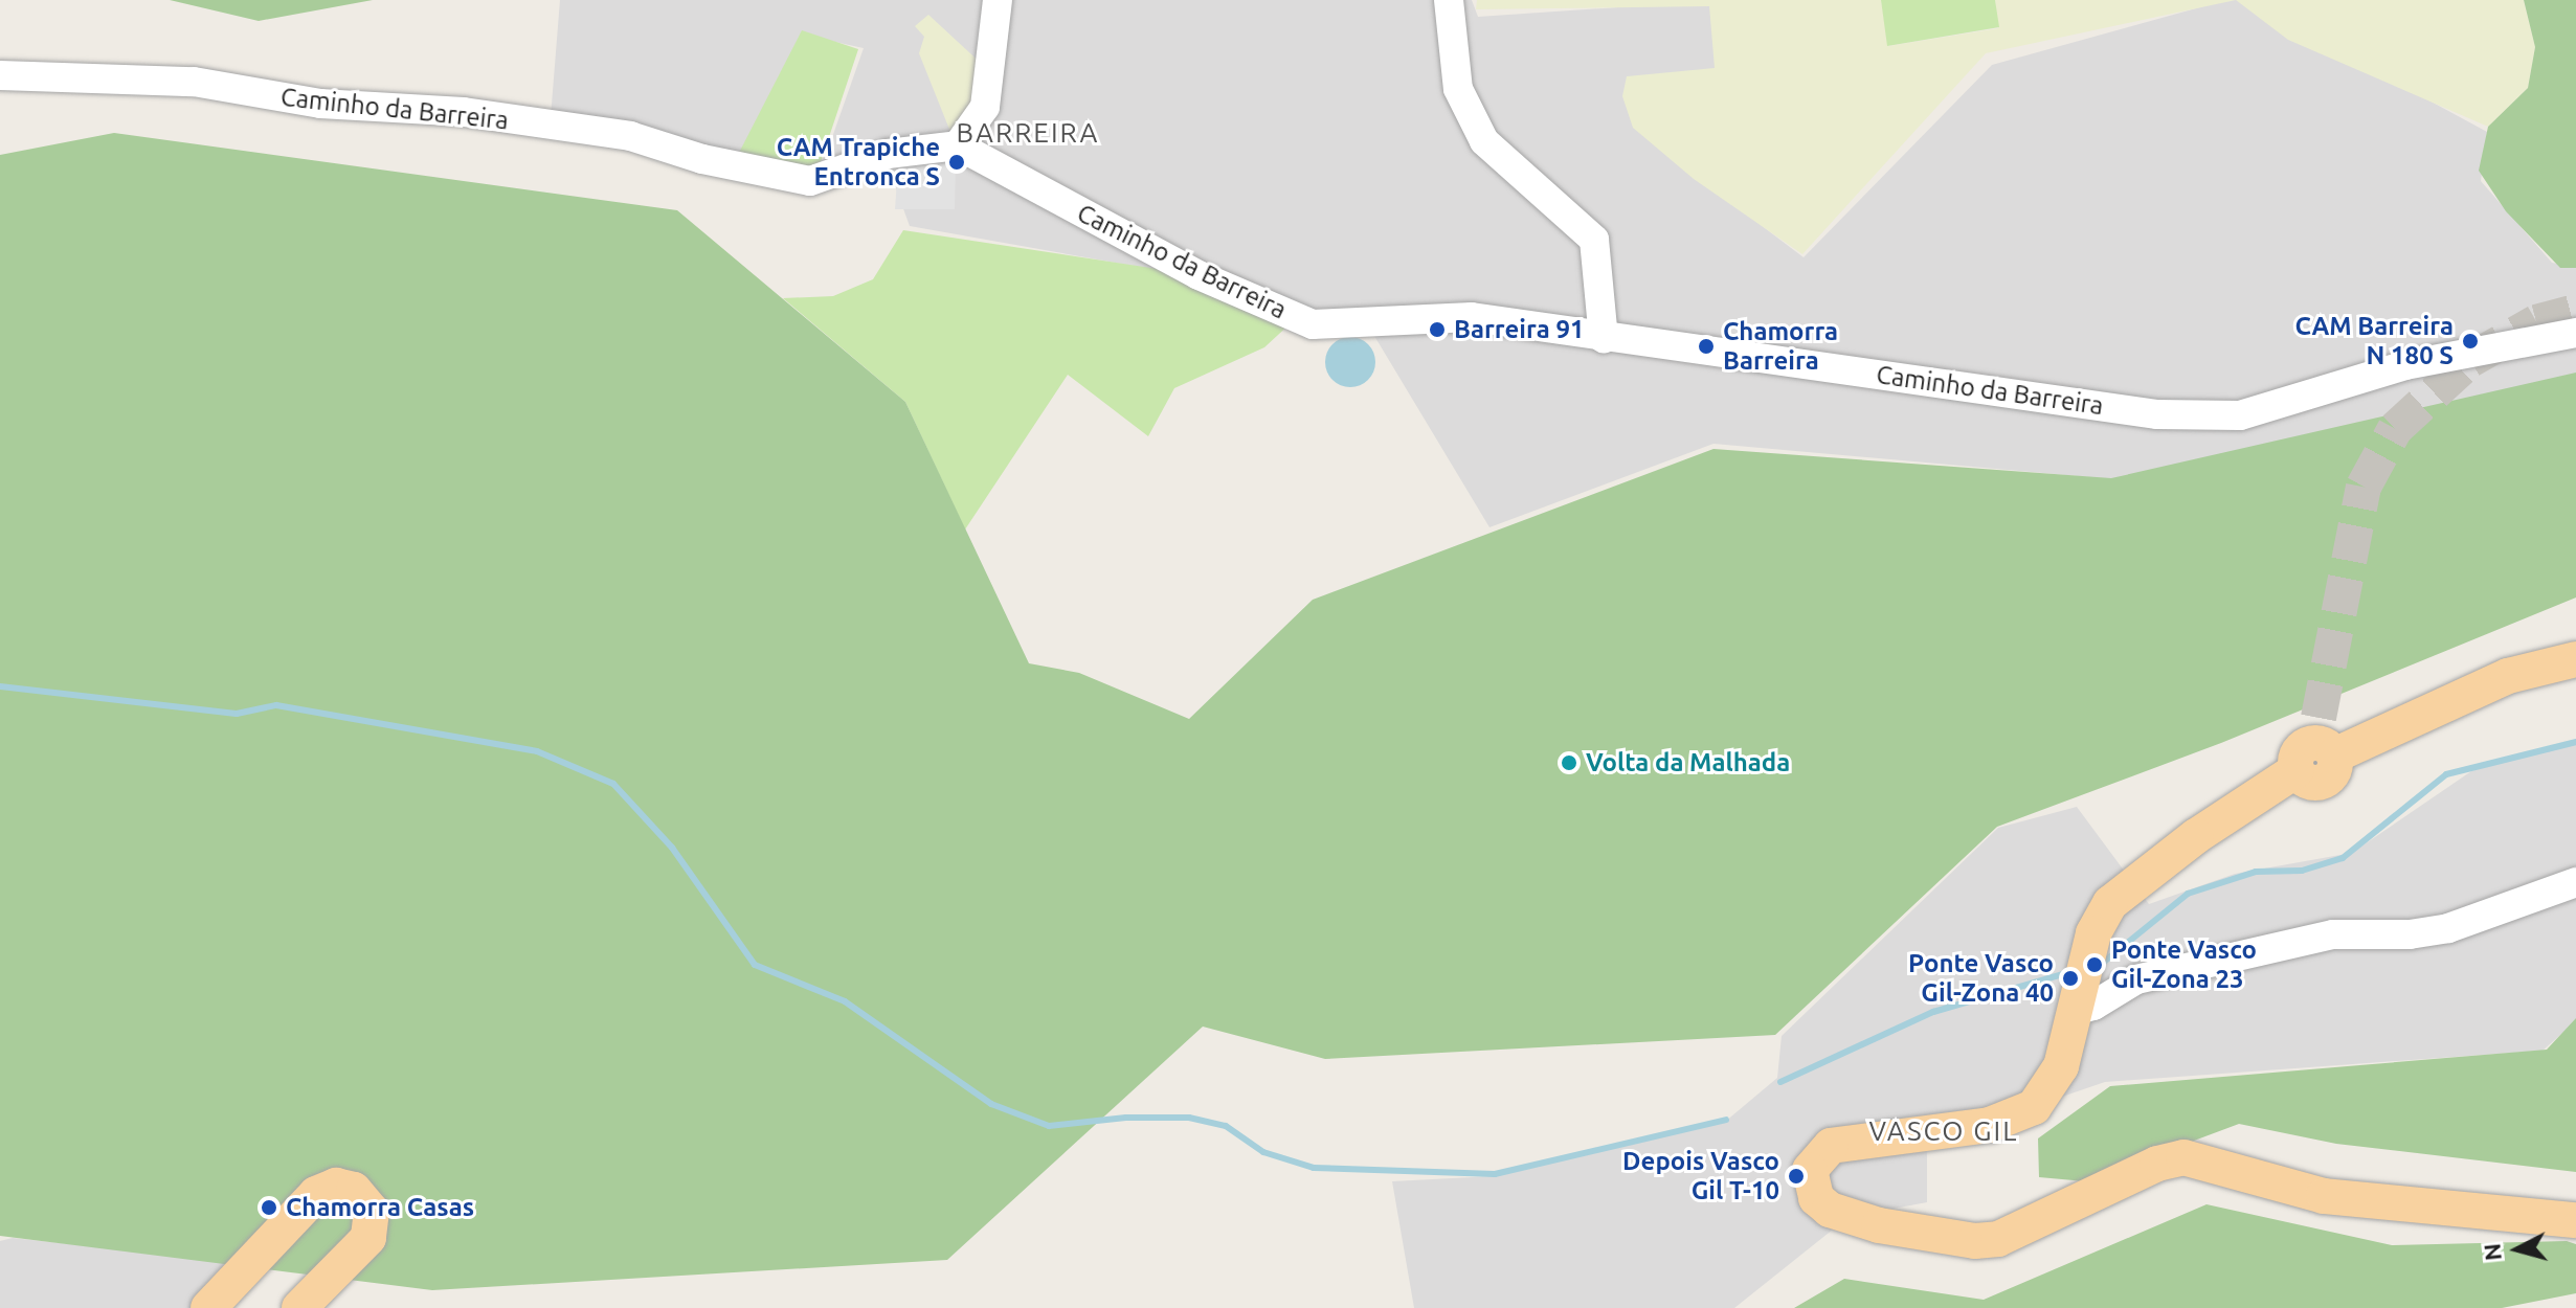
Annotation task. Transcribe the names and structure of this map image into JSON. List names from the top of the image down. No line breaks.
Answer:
{"streets":{"street":["Caminho da Barreira"]},"districts":["BARREIRA","VASCO GIL"],"places":["CAM Trapiche Entronca S","Barreira 91","CAM Barreira N 180 S","Chamorra Barreira","Volta da Malhada","Ponte Vasco Gil-Zona 23","Ponte Vasco Gil-Zona 40","Depois Vasco Gil T-10","Chamorra Casas"],"north":"left"}
